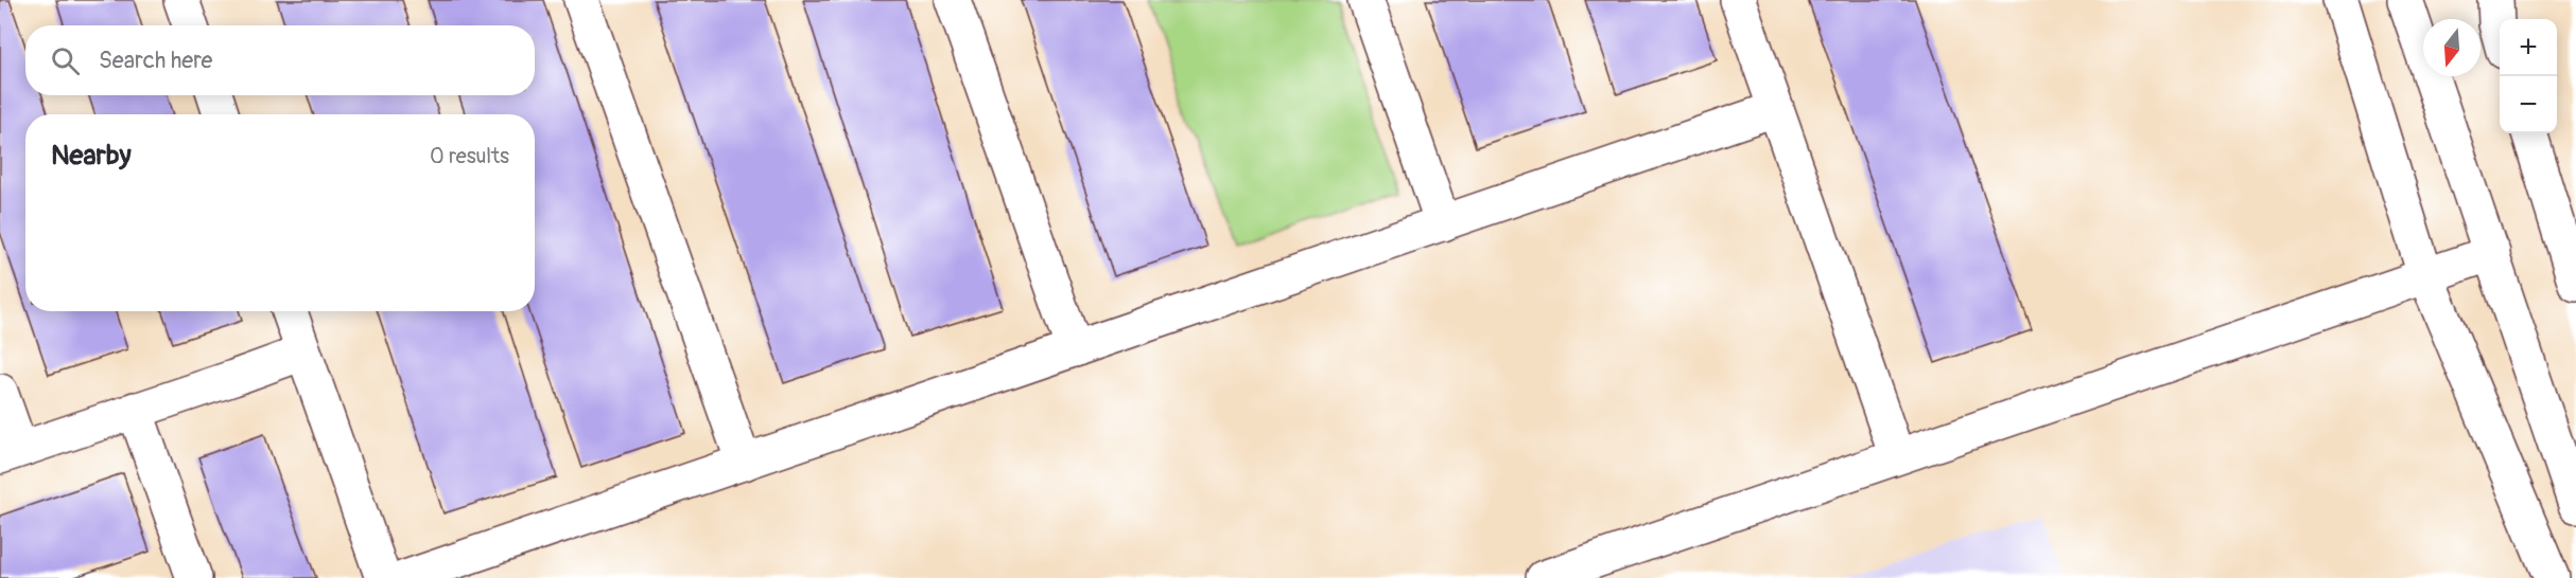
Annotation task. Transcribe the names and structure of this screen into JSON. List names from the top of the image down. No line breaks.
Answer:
{"north":"bottom","page":{"map_buttons":["+","−"],"search":"Search here","heading":["Nearby","0 results"]}}
